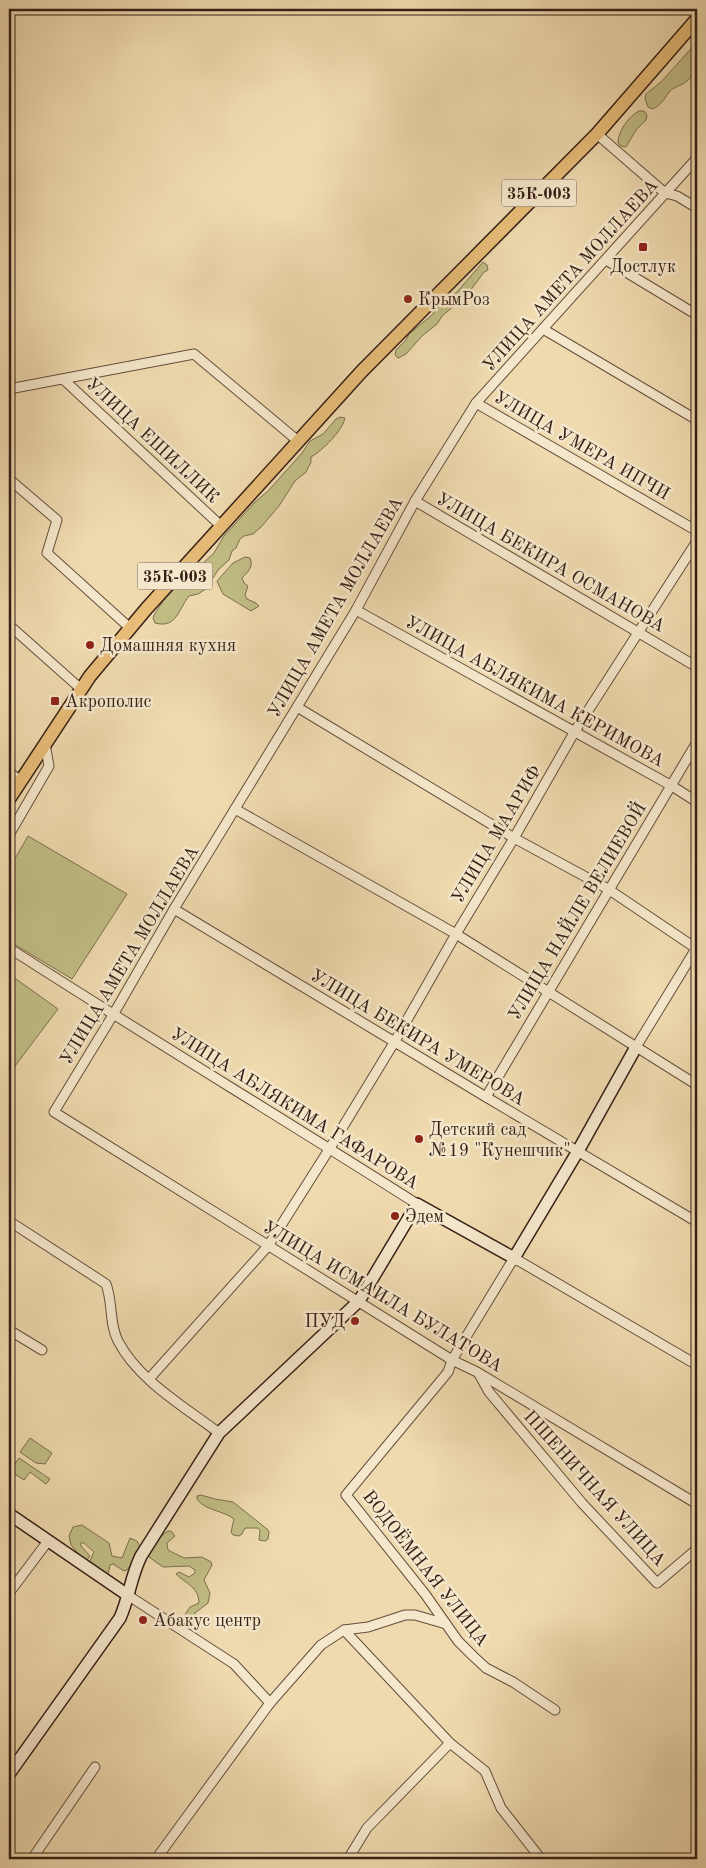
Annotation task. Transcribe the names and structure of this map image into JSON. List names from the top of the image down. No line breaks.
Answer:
{"streets":{"main road":["35К-003"],"street":["УЛИЦА АМЕТА МОЛЛАЕВА","УЛИЦА ЕШИЛЛИК","УЛИЦА УМЕРА ИПЧИ","УЛИЦА БЕКИРА ОСМАНОВА","УЛИЦА АБЛЯКИМА КЕРИМОВА","УЛИЦА МААРИФ","УЛИЦА НАЙЛЕ ВЕЛИЕВОЙ","УЛИЦА БЕКИРА УМЕРОВА","УЛИЦА АБЛЯКИМА ГАФАРОВА","УЛИЦА ИСМАИЛА БУЛАТОВА","ПШЕНИЧНАЯ УЛИЦА","ВОДОЁМНАЯ УЛИЦА"]},"crossings":[["35К-003","УЛИЦА ЕШИЛЛИК"],["УЛИЦА АМЕТА МОЛЛАЕВА","УЛИЦА УМЕРА ИПЧИ"],["УЛИЦА АМЕТА МОЛЛАЕВА","УЛИЦА БЕКИРА ОСМАНОВА"],["УЛИЦА АМЕТА МОЛЛАЕВА","УЛИЦА АБЛЯКИМА КЕРИМОВА"],["УЛИЦА АМЕТА МОЛЛАЕВА","УЛИЦА БЕКИРА УМЕРОВА"],["УЛИЦА АМЕТА МОЛЛАЕВА","УЛИЦА АБЛЯКИМА ГАФАРОВА"],["УЛИЦА АМЕТА МОЛЛАЕВА","УЛИЦА ИСМАИЛА БУЛАТОВА"],["УЛИЦА БЕКИРА ОСМАНОВА","УЛИЦА МААРИФ"],["УЛИЦА АБЛЯКИМА КЕРИМОВА","УЛИЦА МААРИФ"],["УЛИЦА АБЛЯКИМА КЕРИМОВА","УЛИЦА НАЙЛЕ ВЕЛИЕВОЙ"],["УЛИЦА МААРИФ","УЛИЦА БЕКИРА УМЕРОВА"],["УЛИЦА МААРИФ","УЛИЦА АБЛЯКИМА ГАФАРОВА"],["УЛИЦА МААРИФ","УЛИЦА ИСМАИЛА БУЛАТОВА"],["УЛИЦА НАЙЛЕ ВЕЛИЕВОЙ","УЛИЦА БЕКИРА УМЕРОВА"],["УЛИЦА ИСМАИЛА БУЛАТОВА","ПШЕНИЧНАЯ УЛИЦА"],["УЛИЦА ИСМАИЛА БУЛАТОВА","ВОДОЁМНАЯ УЛИЦА"]],"places":{"transit":["Достлук","Акрополис"],"other":["КрымРоз","Домашняя кухня","Детский сад №19 \"Кунешчик\"","Эдем","ПУД","Абакус центр"]}}
